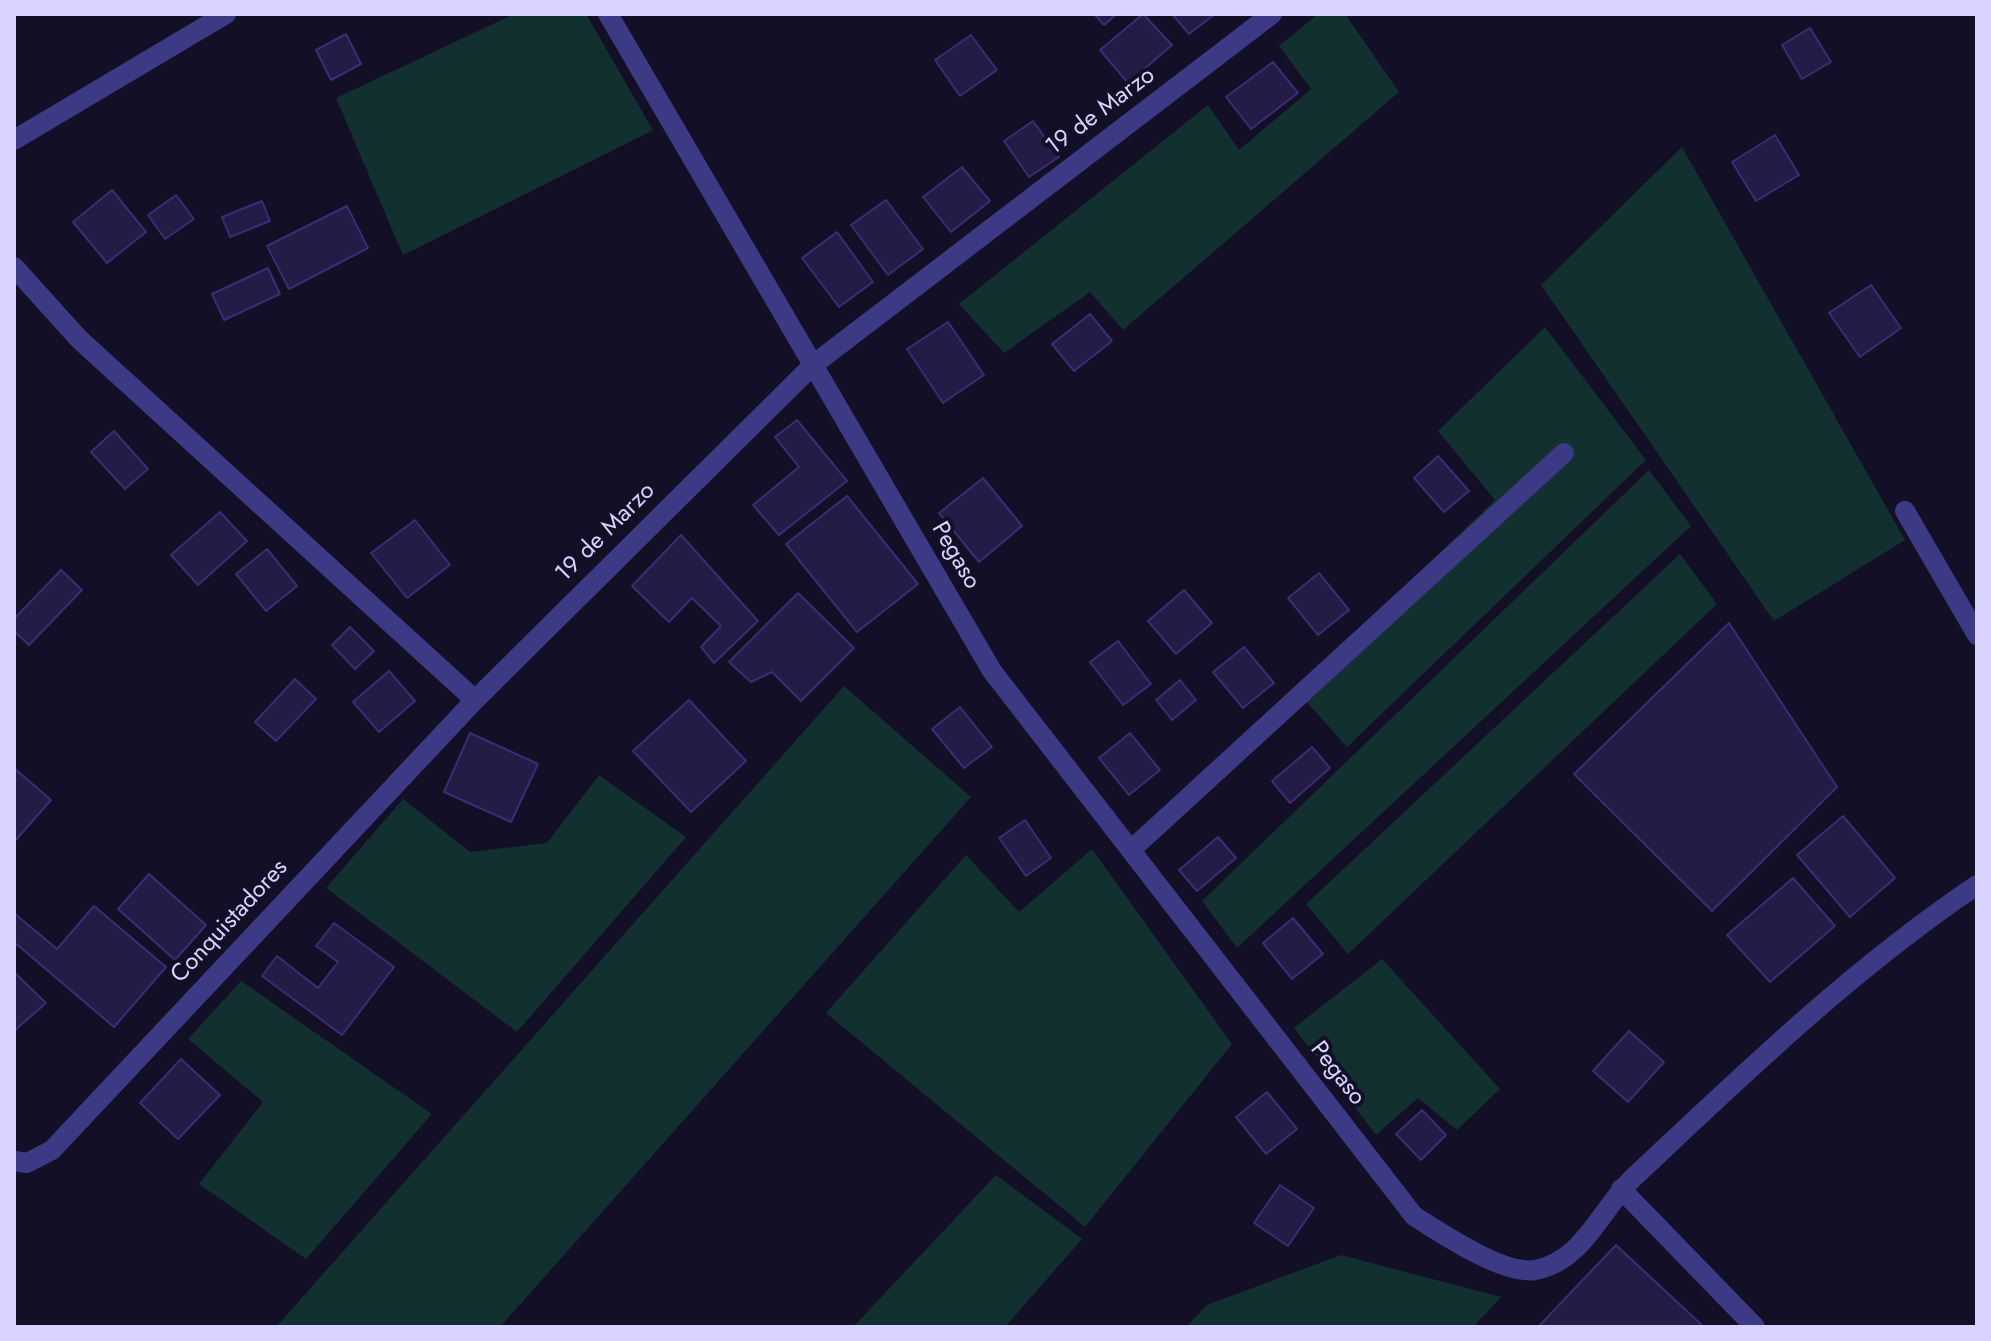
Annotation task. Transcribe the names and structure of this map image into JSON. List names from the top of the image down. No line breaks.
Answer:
{"streets":{"street":["19 de Marzo","Pegaso","Conquistadores"]},"crossings":[["19 de Marzo","Pegaso"],["19 de Marzo","Conquistadores"]]}
